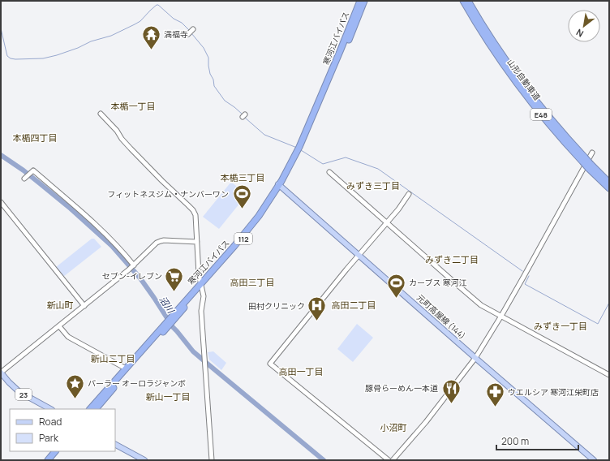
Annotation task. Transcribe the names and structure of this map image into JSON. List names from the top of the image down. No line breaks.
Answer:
{"streets":{"highway":["寒河江バイパス","山形自動車道","E48","112"],"main road":["元町高屋線 (144)","23"]},"crossings":[["寒河江バイパス","元町高屋線 (144)"]],"districts":["本楯一丁目","本楯四丁目","本楯三丁目","みずき三丁目","みずき二丁目","高田三丁目","新山町","高田二丁目","みずき一丁目","新山二丁目","高田一丁目","新山一丁目","小沼町"],"water":["沼川"],"places":{"temple":["満福寺"],"sports":["フィットネスジム・ナンバーワン","カーブス 寒河江"],"supermarket":["セブン-イレブン"],"hospital":["田村クリニック"],"place":["パーラー オーロラジャンボ"],"restaurant":["豚骨らーめん一本道"],"pharmacy":["ウエルシア 寒河江栄町店"]},"legend":["Road","Park"],"scale_bar":"200 m","north":"bottom left"}
